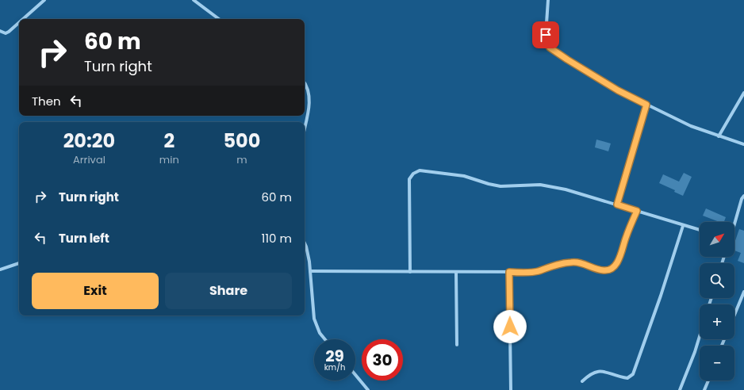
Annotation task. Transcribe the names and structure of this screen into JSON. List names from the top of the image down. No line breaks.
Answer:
{"north":"top right","page":{"turn":["60 m","Turn right"],"then":"Then","eta":["20:20","Arrival","2","min","500","m"],"list":[{"name":"Turn right","value":"60 m"},{"name":"Turn left","value":"110 m"}],"map_buttons":["+","−"],"buttons":["Exit","Share"],"speed":"29 km/h","limit":"30"}}
